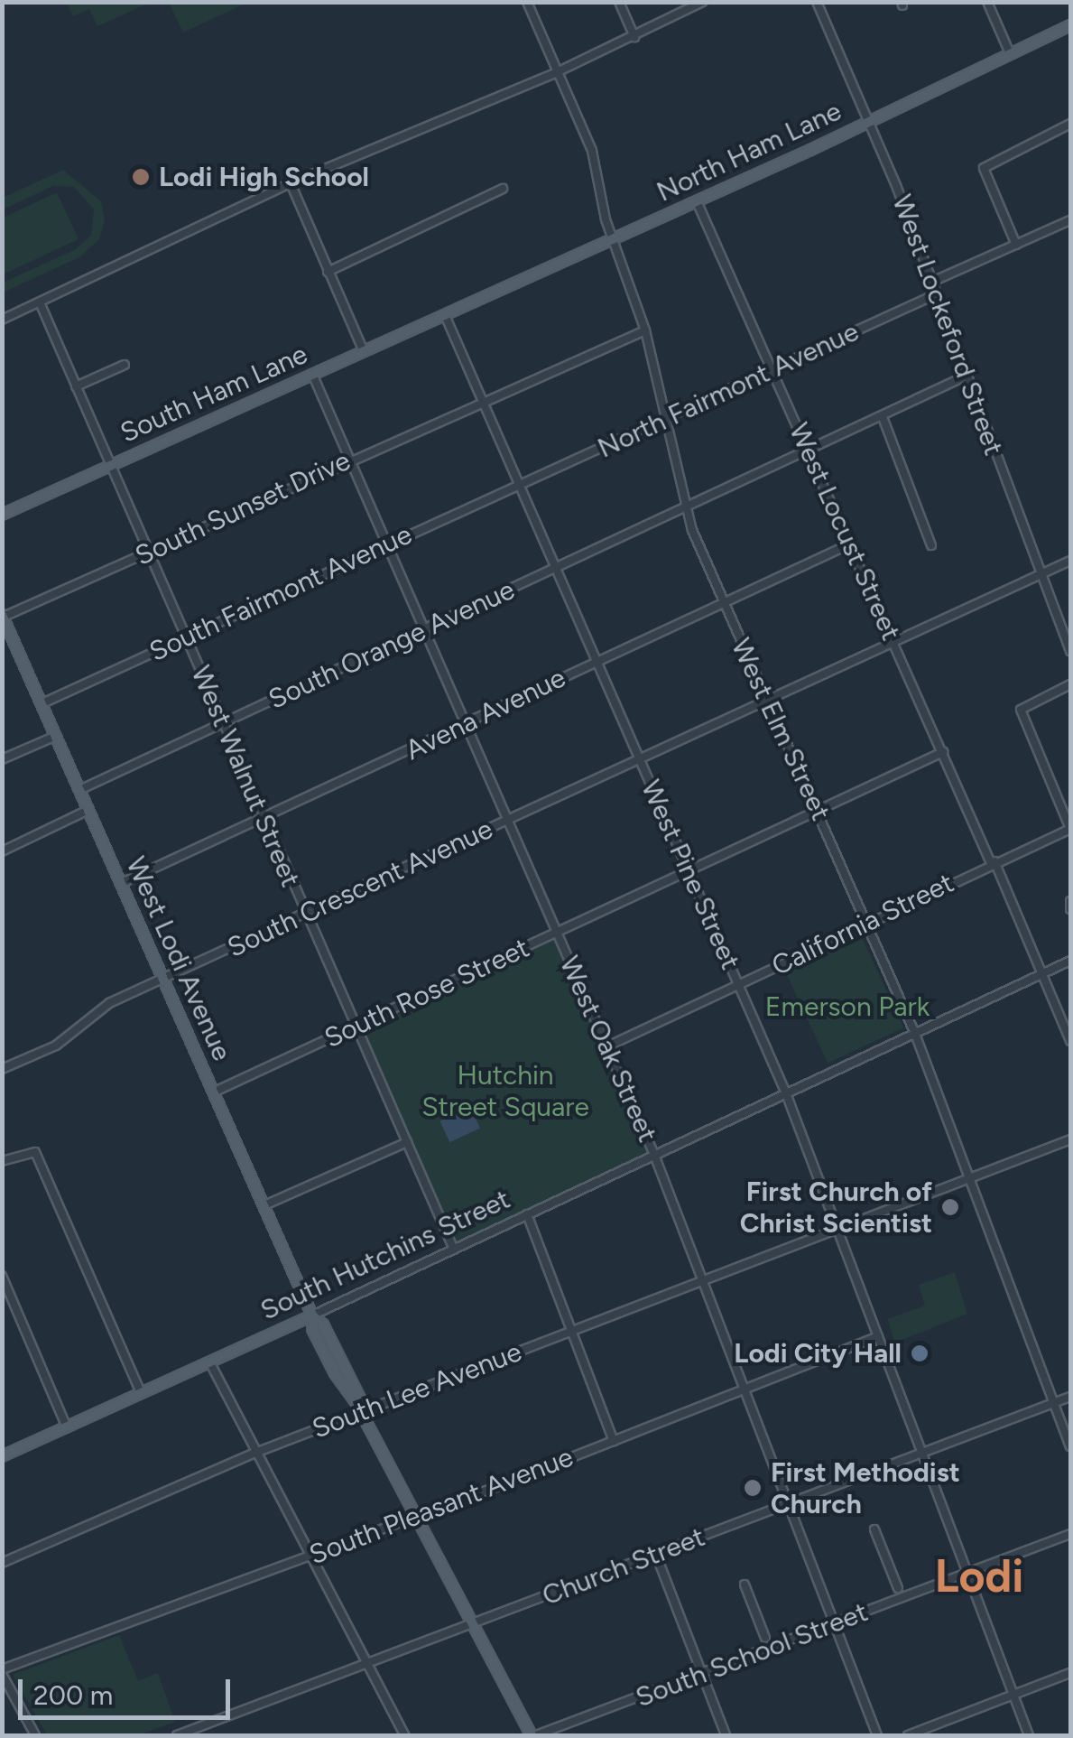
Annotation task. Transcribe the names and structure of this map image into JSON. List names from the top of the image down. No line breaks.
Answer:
{"streets":{"main road":["North Ham Lane","South Ham Lane","West Lodi Avenue","South Hutchins Street"],"street":["West Lockeford Street","North Fairmont Avenue","South Sunset Drive","West Locust Street","South Fairmont Avenue","South Orange Avenue","Avena Avenue","West Elm Street","West Walnut Street","West Pine Street","South Crescent Avenue","California Street","South Rose Street","West Oak Street","South Lee Avenue","South Pleasant Avenue","Church Street","South School Street"]},"crossings":[["North Ham Lane","West Lockeford Street"],["North Ham Lane","South Ham Lane"],["North Ham Lane","West Locust Street"],["North Ham Lane","West Elm Street"],["North Ham Lane","West Pine Street"],["West Lockeford Street","North Fairmont Avenue"],["West Lockeford Street","South Orange Avenue"],["West Lockeford Street","South Crescent Avenue"],["North Fairmont Avenue","West Locust Street"],["North Fairmont Avenue","South Fairmont Avenue"],["North Fairmont Avenue","West Elm Street"],["North Fairmont Avenue","West Pine Street"],["South Ham Lane","West Walnut Street"],["South Ham Lane","West Pine Street"],["South Ham Lane","West Oak Street"],["South Sunset Drive","West Elm Street"],["South Sunset Drive","West Walnut Street"],["South Sunset Drive","West Pine Street"],["South Sunset Drive","West Lodi Avenue"],["South Sunset Drive","West Oak Street"],["West Locust Street","South Orange Avenue"],["West Locust Street","Avena Avenue"],["West Locust Street","South Crescent Avenue"],["West Locust Street","California Street"],["West Locust Street","South Rose Street"],["West Locust Street","South Hutchins Street"],["South Fairmont Avenue","West Walnut Street"],["South Fairmont Avenue","West Pine Street"],["South Fairmont Avenue","West Lodi Avenue"],["South Fairmont Avenue","West Oak Street"],["South Orange Avenue","West Elm Street"],["South Orange Avenue","West Walnut Street"],["South Orange Avenue","West Pine Street"],["South Orange Avenue","West Lodi Avenue"],["South Orange Avenue","West Oak Street"],["Avena Avenue","West Elm Street"],["Avena Avenue","West Walnut Street"],["Avena Avenue","West Pine Street"],["Avena Avenue","West Lodi Avenue"],["Avena Avenue","West Oak Street"],["West Elm Street","South Crescent Avenue"],["West Elm Street","California Street"],["West Elm Street","South Rose Street"],["West Elm Street","South Hutchins Street"],["West Elm Street","South Lee Avenue"],["West Elm Street","Church Street"],["West Walnut Street","South Crescent Avenue"],["West Walnut Street","South Rose Street"],["West Walnut Street","South Hutchins Street"],["West Pine Street","South Crescent Avenue"],["West Pine Street","California Street"],["West Pine Street","South Rose Street"],["West Pine Street","South Hutchins Street"],["West Pine Street","South Lee Avenue"],["West Pine Street","South Pleasant Avenue"],["West Pine Street","Church Street"],["West Pine Street","South School Street"],["South Crescent Avenue","West Lodi Avenue"],["South Crescent Avenue","West Oak Street"],["California Street","West Oak Street"],["West Lodi Avenue","South Rose Street"],["West Lodi Avenue","South Hutchins Street"],["West Lodi Avenue","South Lee Avenue"],["West Lodi Avenue","South Pleasant Avenue"],["West Lodi Avenue","Church Street"],["West Lodi Avenue","South School Street"],["South Rose Street","West Oak Street"],["West Oak Street","South Hutchins Street"],["West Oak Street","South Lee Avenue"],["West Oak Street","South Pleasant Avenue"],["West Oak Street","Church Street"],["West Oak Street","South School Street"]],"districts":["Lodi"],"parks":["Emerson Park","Hutchin Street Square"],"places":["Lodi High School","First Church of Christ Scientist","Lodi City Hall","First Methodist Church"],"scale_bar":"200 m"}
